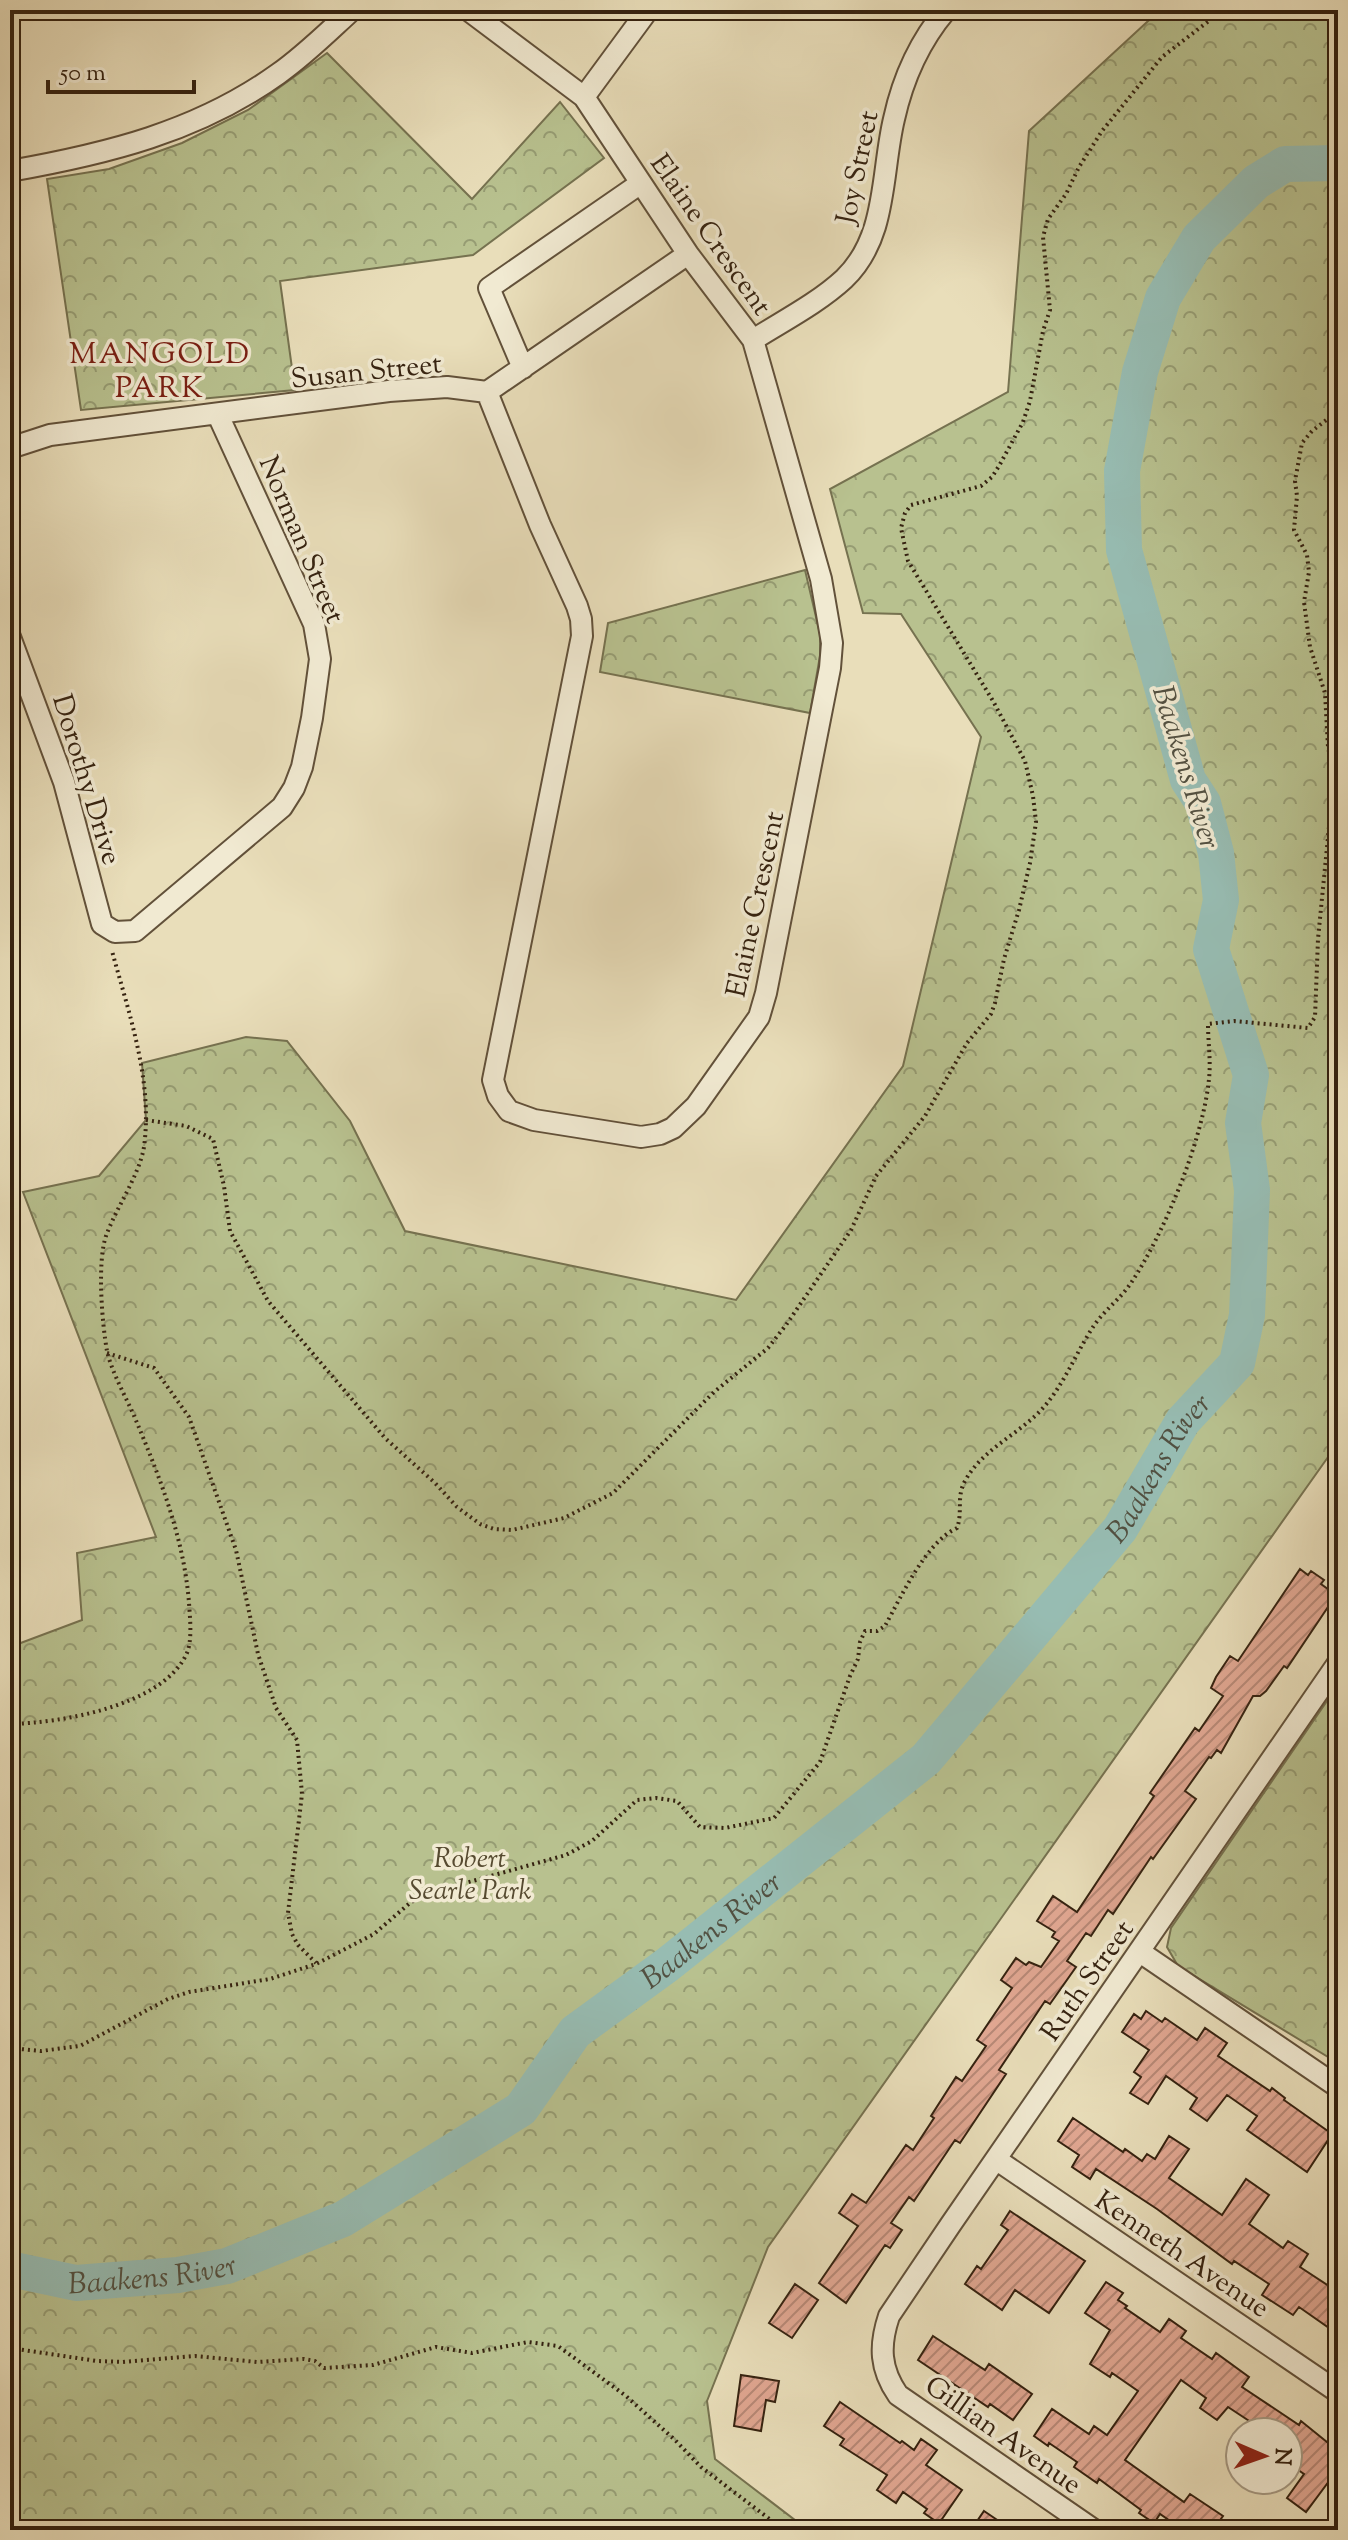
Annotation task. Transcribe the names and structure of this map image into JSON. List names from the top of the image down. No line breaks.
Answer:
{"streets":{"street":["Joy Street","Elaine Crescent","Susan Street","Norman Street","Dorothy Drive","Ruth Street","Kenneth Avenue","Gillian Avenue"]},"crossings":[["Joy Street","Elaine Crescent"],["Elaine Crescent","Susan Street"],["Susan Street","Norman Street"],["Norman Street","Dorothy Drive"],["Ruth Street","Kenneth Avenue"],["Ruth Street","Gillian Avenue"]],"districts":["MANGOLD PARK"],"water":["Baakens River"],"parks":["Robert Searle Park"],"scale_bar":"50 m","north":"right"}
